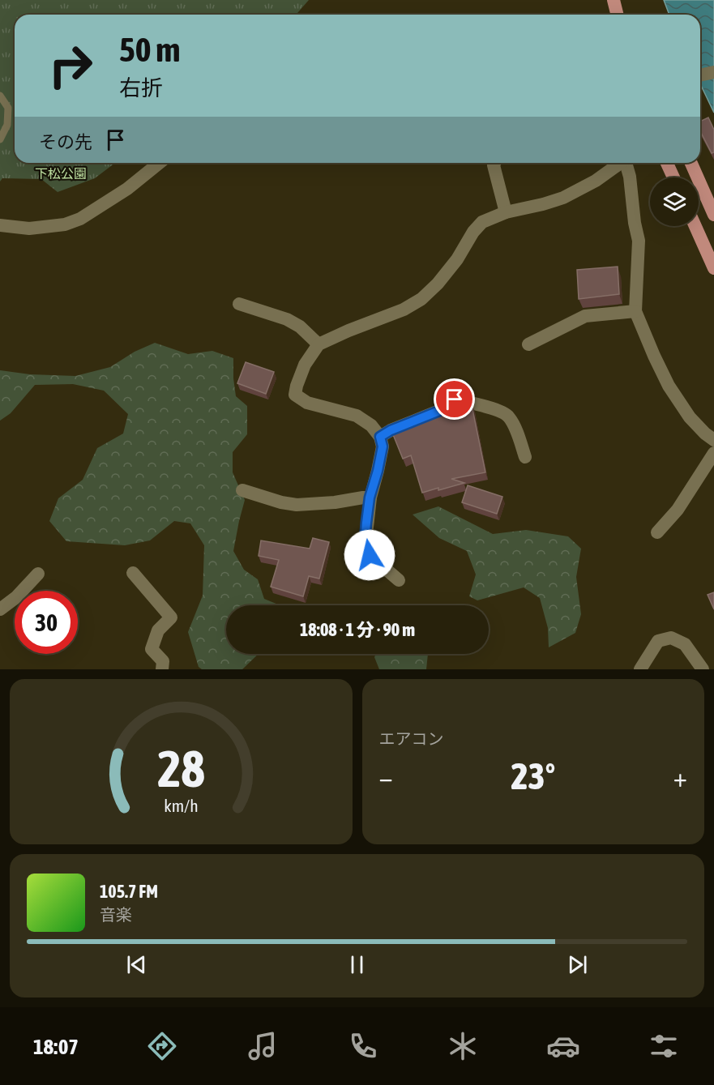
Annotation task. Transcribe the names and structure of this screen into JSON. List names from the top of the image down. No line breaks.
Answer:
{"parks":["下松公園"],"page":{"turn":["50 m","右折"],"then":"その先","limit":"30","trip":"18:08 · 1 分 · 90 m","tile":"エアコン","heat":["−","23°","+"],"song":["105.7 FM","音楽"],"tabs":"18:07","gauge":["28","km/h"]}}
